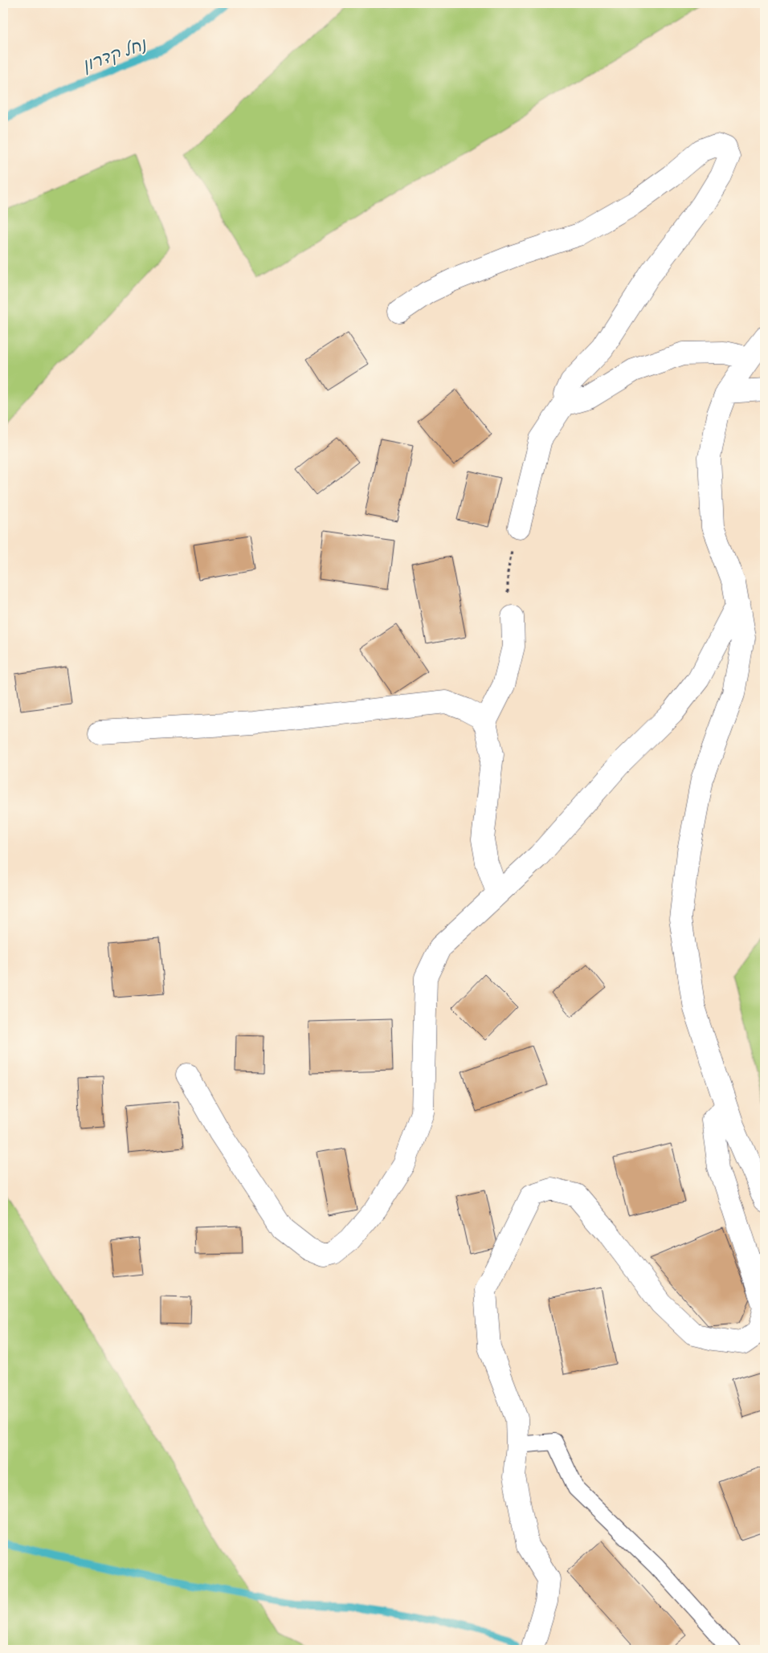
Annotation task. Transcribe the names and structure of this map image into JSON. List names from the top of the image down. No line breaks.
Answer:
{"water":["נחל קדרון"]}
